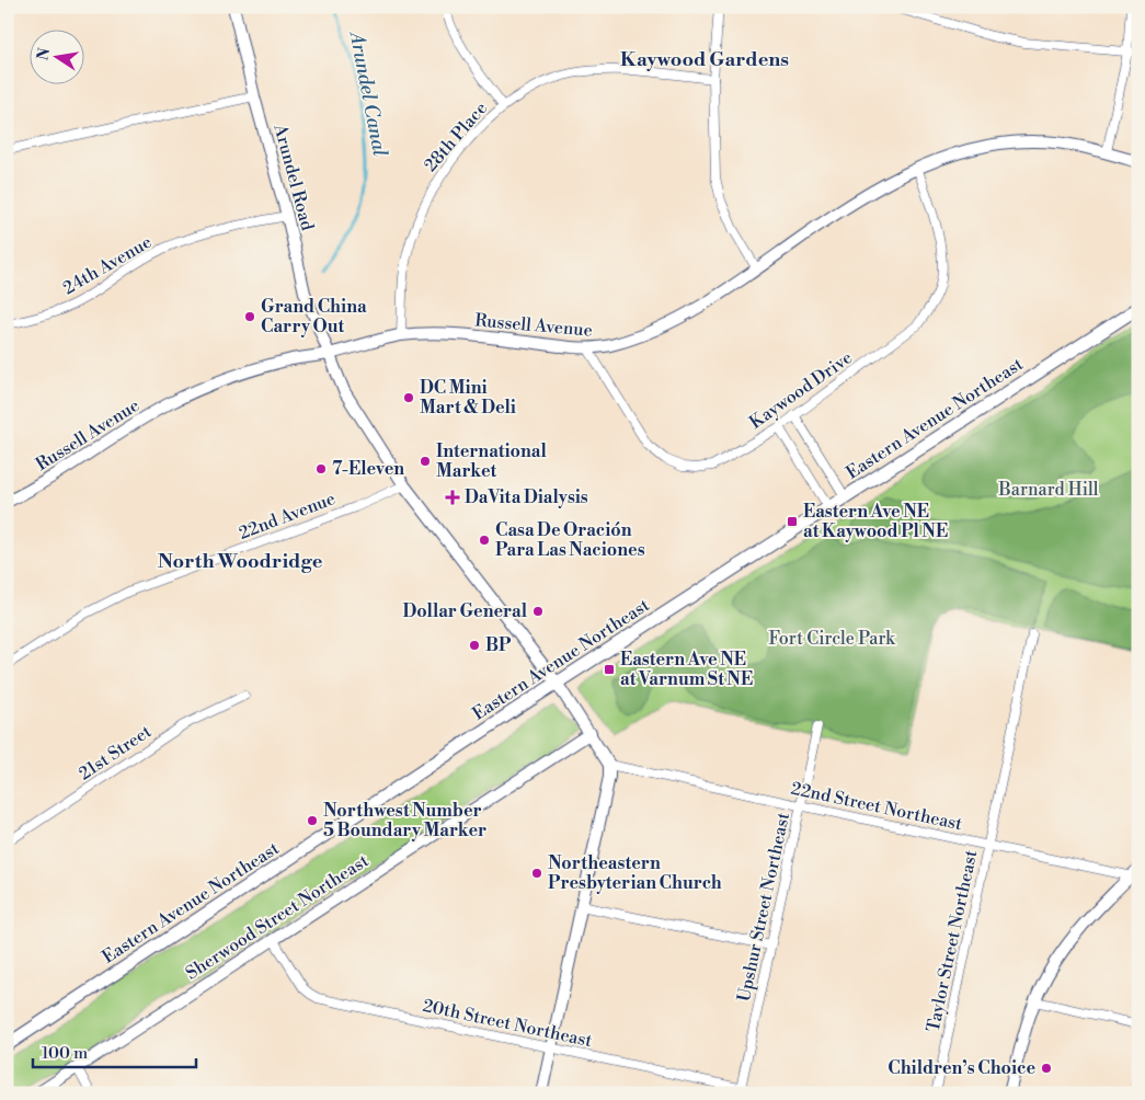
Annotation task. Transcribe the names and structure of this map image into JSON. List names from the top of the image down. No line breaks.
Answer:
{"streets":{"main road":["Eastern Avenue Northeast"],"street":["28th Place","Arundel Road","24th Avenue","Russell Avenue","Kaywood Drive","22nd Avenue","21st Street","22nd Street Northeast","Upshur Street Northeast","Sherwood Street Northeast","Taylor Street Northeast","20th Street Northeast"]},"crossings":[["28th Place","Russell Avenue"],["Arundel Road","24th Avenue"],["Arundel Road","Russell Avenue"],["Arundel Road","Eastern Avenue Northeast"],["Arundel Road","22nd Avenue"],["Arundel Road","22nd Street Northeast"],["Arundel Road","Sherwood Street Northeast"],["Russell Avenue","Kaywood Drive"],["22nd Street Northeast","Upshur Street Northeast"],["22nd Street Northeast","Taylor Street Northeast"],["Upshur Street Northeast","20th Street Northeast"],["Sherwood Street Northeast","20th Street Northeast"]],"districts":["Kaywood Gardens","North Woodridge"],"water":["Arundel Canal"],"parks":["Barnard Hill","Fort Circle Park"],"places":{"other":["Grand China Carry Out","DC Mini Mart & Deli","International Market","7-Eleven","Casa De Oración Para Las Naciones","Dollar General","BP","Northwest Number 5 Boundary Marker","Northeastern Presbyterian Church","Children’s Choice"],"health":["DaVita Dialysis"],"transit":["Eastern Ave NE at Kaywood Pl NE","Eastern Ave NE at Varnum St NE"]},"scale_bar":"100 m","north":"left"}
